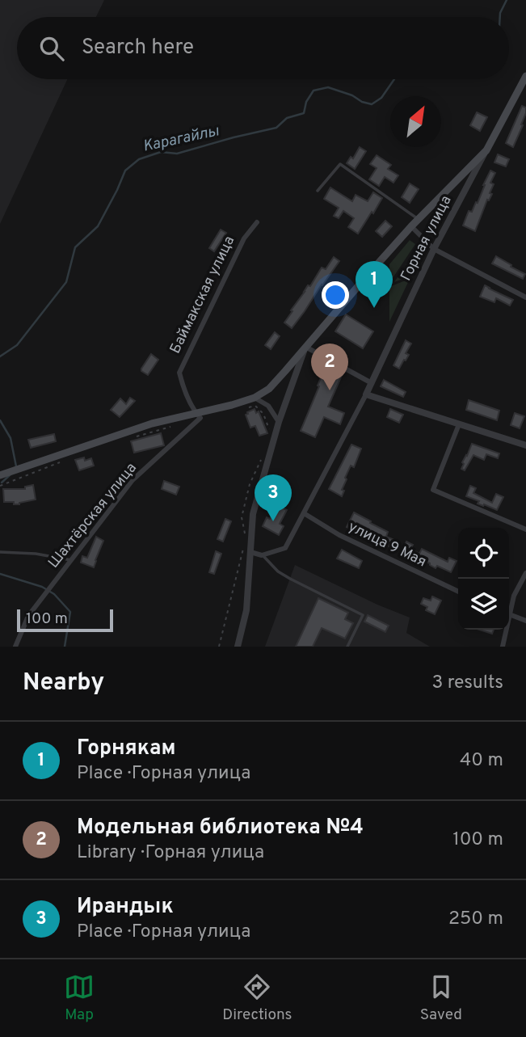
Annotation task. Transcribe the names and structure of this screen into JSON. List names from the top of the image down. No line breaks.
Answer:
{"streets":{"main road":["Горная улица"],"street":["Баймакская улица","Шахтёрская улица","улица 9 Мая"]},"crossings":[["Горная улица","улица 9 Мая"],["Баймакская улица","Шахтёрская улица"]],"water":["Карагайлы"],"scale_bar":"100 m","north":"top right","page":{"search":"Search here","pins":["1","2","3"],"scale":"100 m","heading":["Nearby","3 results"],"list":[{"mark":"1","name":"Горнякам","note":"Place · Горная улица","value":"40 m"},{"mark":"2","name":"Модельная библиотека №4","note":"Library · Горная улица","value":"100 m"},{"mark":"3","name":"Ирандык","note":"Place · Горная улица","value":"250 m"}],"nav":["Map","Directions","Saved"]}}
